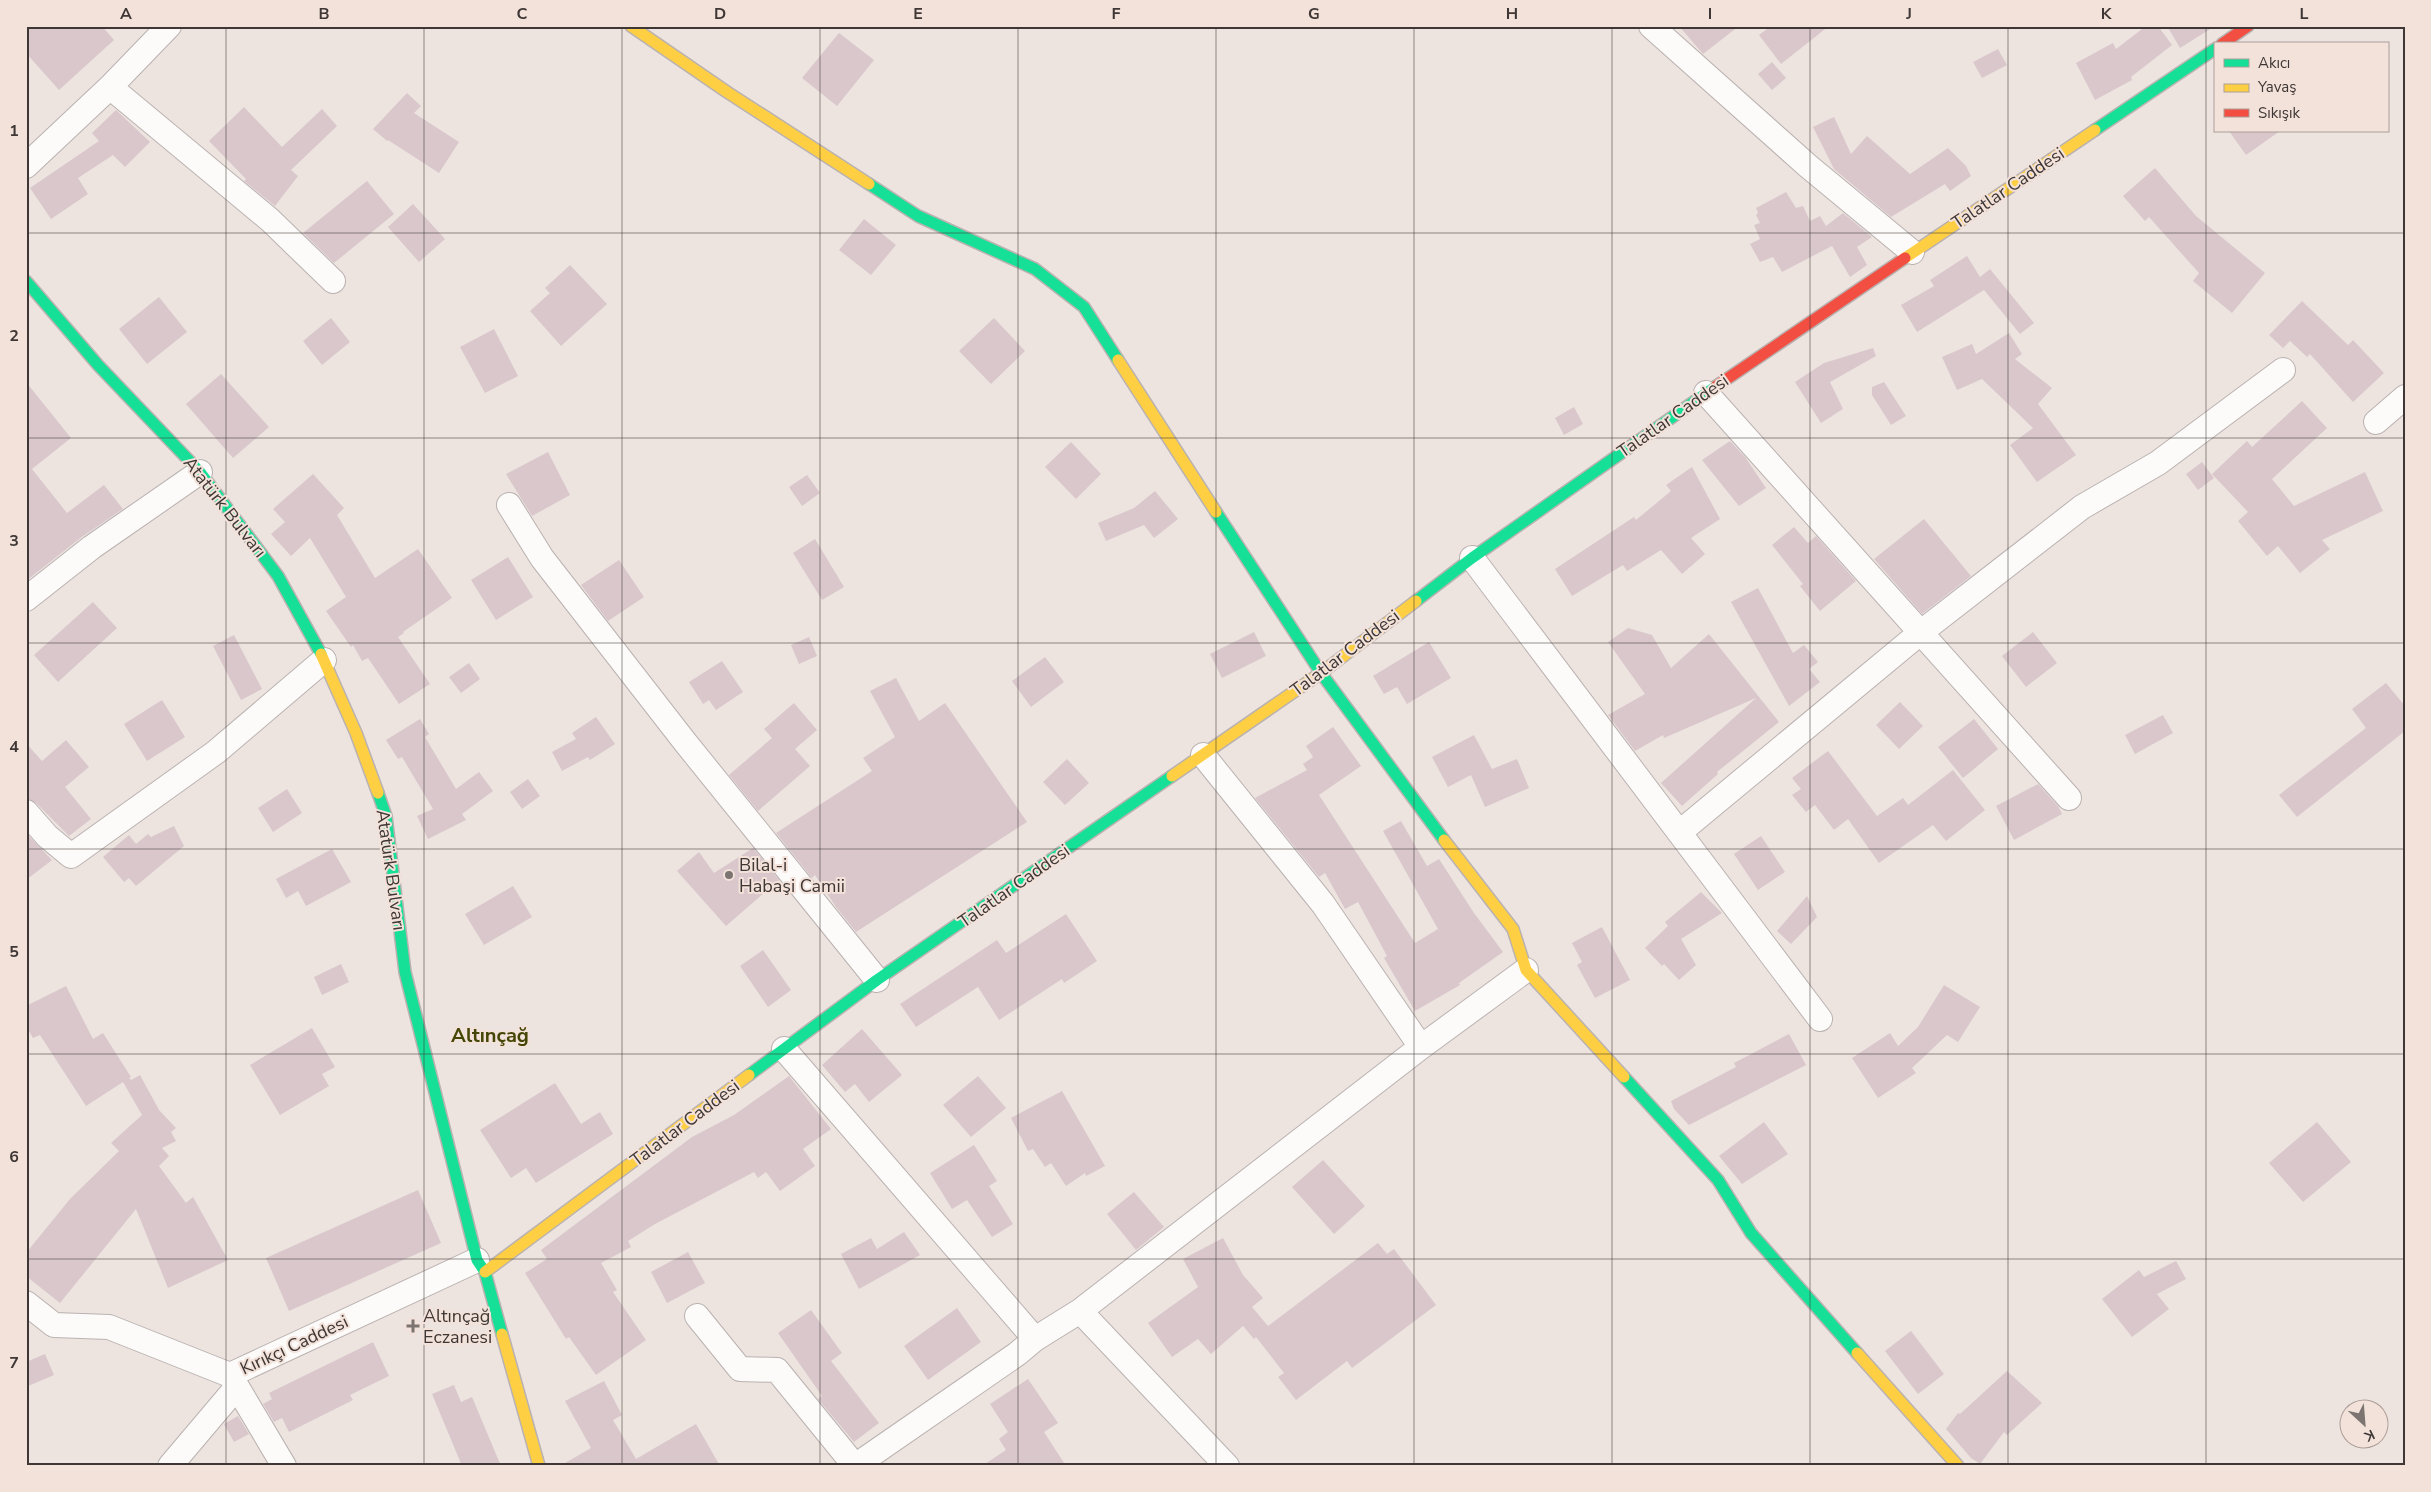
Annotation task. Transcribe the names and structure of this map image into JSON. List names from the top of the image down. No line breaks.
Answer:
{"streets":{"street":["Talatlar Caddesi","Atatürk Bulvarı","Kırıkçı Caddesi"]},"crossings":[["Talatlar Caddesi","Atatürk Bulvarı"],["Talatlar Caddesi","Kırıkçı Caddesi"],["Atatürk Bulvarı","Kırıkçı Caddesi"]],"districts":["Altınçağ"],"places":{"other":["Bilal-i Habaşi Camii"],"health":["Altınçağ Eczanesi"]},"legend":["Akıcı","Yavaş","Sıkışık"],"north":"bottom right","grid":{"columns":["A","B","C","D","E","F","G","H","I","J","K","L"],"rows":["1","2","3","4","5","6","7"]}}
